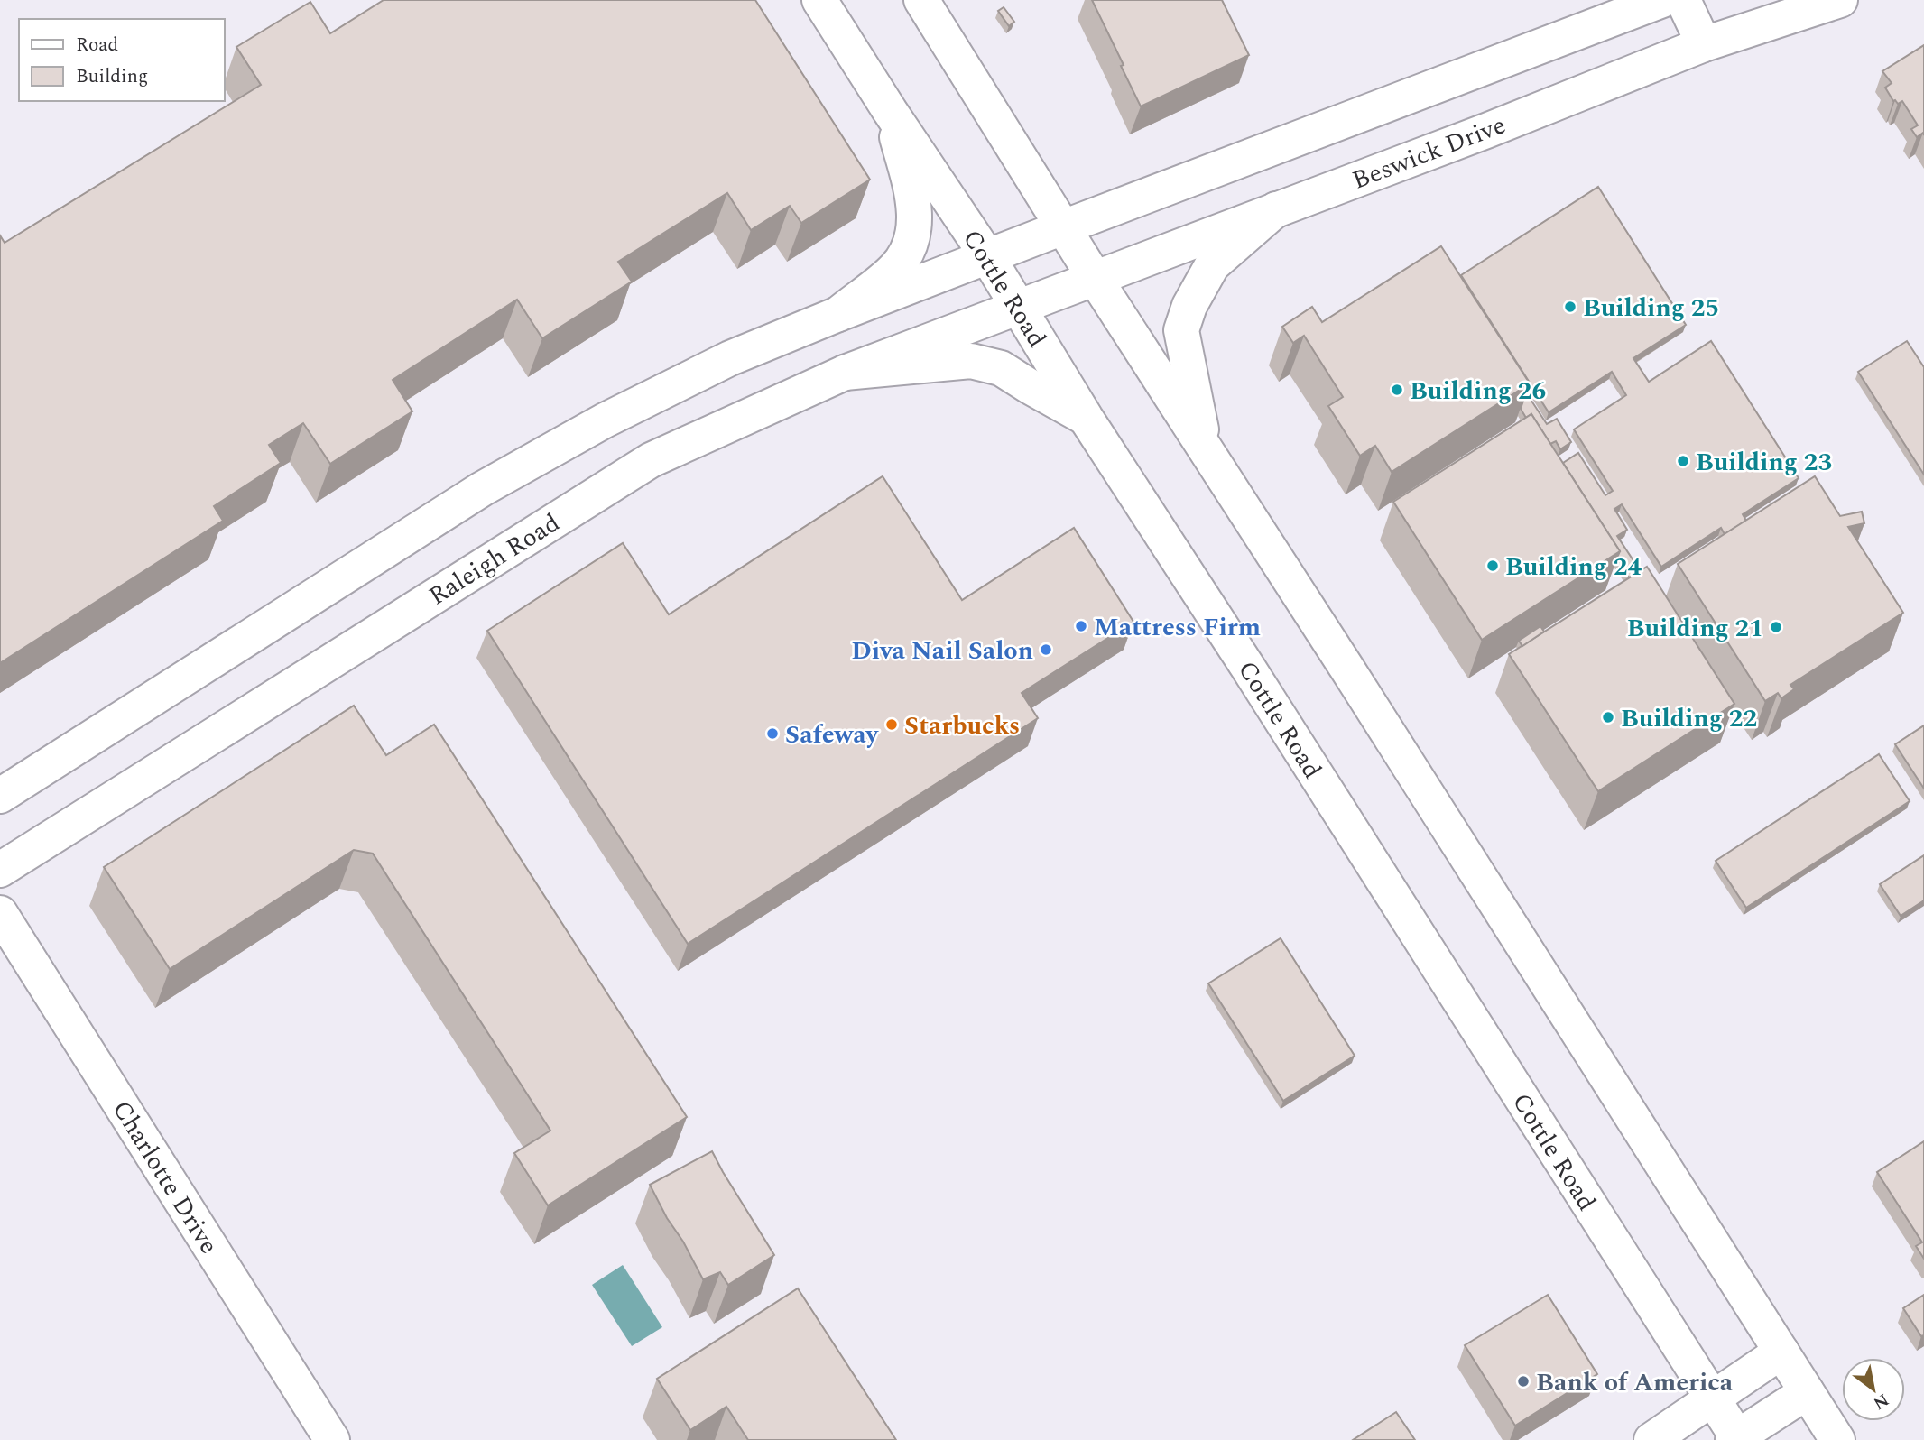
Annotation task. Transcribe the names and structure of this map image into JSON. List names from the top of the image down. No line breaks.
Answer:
{"streets":{"street":["Beswick Drive","Cottle Road","Raleigh Road","Charlotte Drive"]},"crossings":[["Beswick Drive","Cottle Road"],["Beswick Drive","Raleigh Road"],["Cottle Road","Raleigh Road"]],"places":["Building 25","Building 26","Building 23","Building 24","Mattress Firm","Building 21","Diva Nail Salon","Building 22","Starbucks","Safeway","Bank of America"],"legend":["Road","Building"],"north":"bottom right"}
